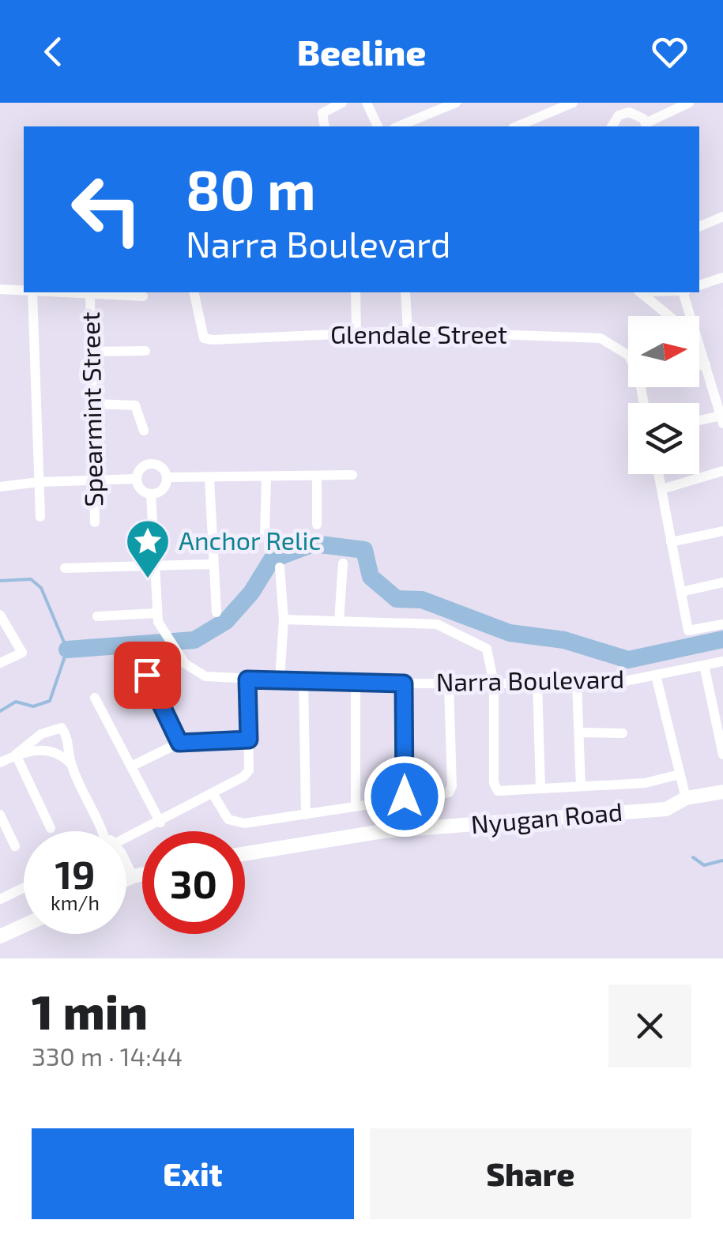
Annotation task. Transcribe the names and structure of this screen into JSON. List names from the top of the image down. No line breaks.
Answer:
{"streets":{"main road":["Nyugan Road"],"street":["Glendale Street","Spearmint Street","Narra Boulevard"]},"places":{"place":["Anchor Relic"]},"north":"right","page":{"header":"Beeline","turn":["80 m","Narra Boulevard"],"speed":"19 km/h","limit":"30","heading":["1 min","330 m · 14:44"],"buttons":["Exit","Share"]}}
